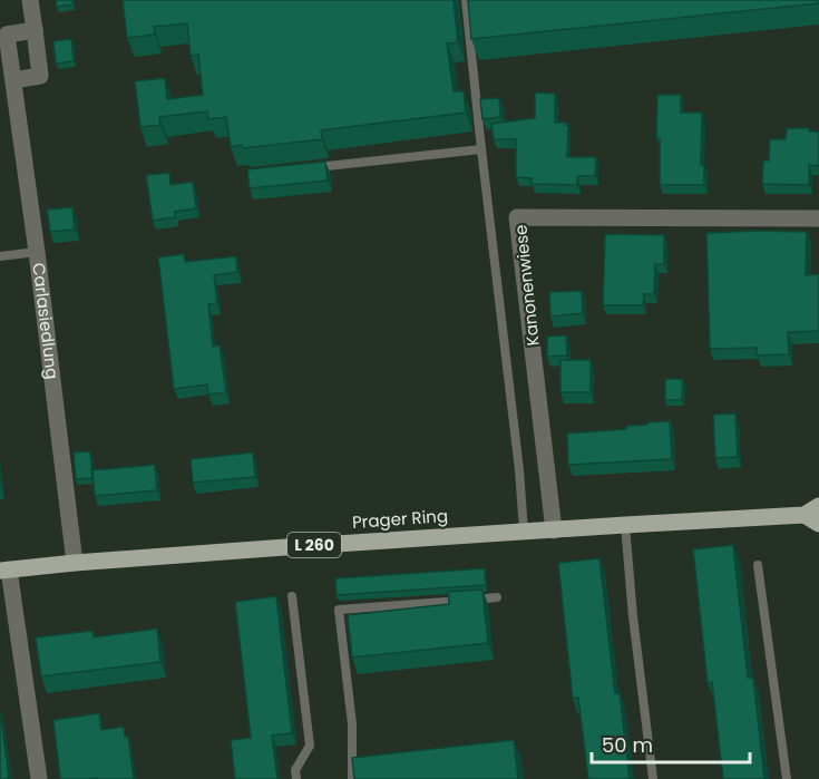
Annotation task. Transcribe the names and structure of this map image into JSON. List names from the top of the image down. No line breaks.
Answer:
{"streets":{"main road":["Prager Ring","L 260"],"street":["Kanonenwiese","Carlasiedlung"]},"crossings":[["Kanonenwiese","Prager Ring"],["Carlasiedlung","Prager Ring"]],"scale_bar":"50 m"}
